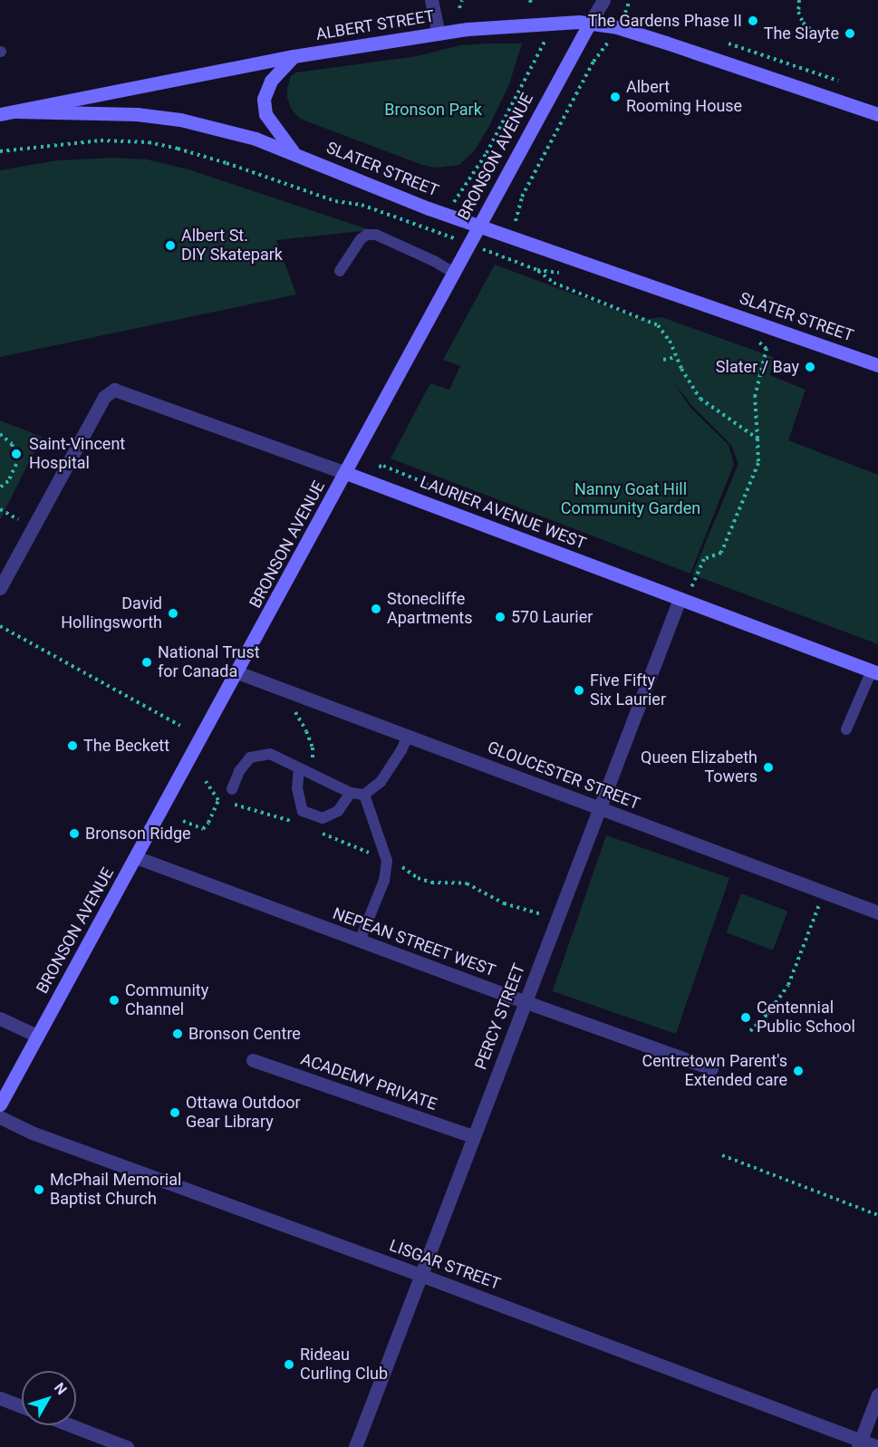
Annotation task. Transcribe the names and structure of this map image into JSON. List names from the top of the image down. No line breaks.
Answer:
{"streets":{"main road":["ALBERT STREET","BRONSON AVENUE","SLATER STREET","LAURIER AVENUE WEST"],"street":["GLOUCESTER STREET","NEPEAN STREET WEST","PERCY STREET","ACADEMY PRIVATE","LISGAR STREET"]},"crossings":[["ALBERT STREET","BRONSON AVENUE"],["ALBERT STREET","SLATER STREET"],["BRONSON AVENUE","SLATER STREET"],["BRONSON AVENUE","LAURIER AVENUE WEST"],["BRONSON AVENUE","GLOUCESTER STREET"],["BRONSON AVENUE","NEPEAN STREET WEST"],["LAURIER AVENUE WEST","PERCY STREET"],["GLOUCESTER STREET","PERCY STREET"],["NEPEAN STREET WEST","PERCY STREET"],["PERCY STREET","ACADEMY PRIVATE"],["PERCY STREET","LISGAR STREET"]],"parks":["Bronson Park","Nanny Goat Hill Community Garden"],"places":["The Gardens Phase II","The Slayte","Albert Rooming House","Albert St. DIY Skatepark","Slater / Bay","Saint-Vincent Hospital","Stonecliffe Apartments","David Hollingsworth","570 Laurier","National Trust for Canada","Five Fifty Six Laurier","The Beckett","Queen Elizabeth Towers","Bronson Ridge","Community Channel","Centennial Public School","Bronson Centre","Centretown Parent's Extended care","Ottawa Outdoor Gear Library","McPhail Memorial Baptist Church","Rideau Curling Club"],"north":"top right"}
